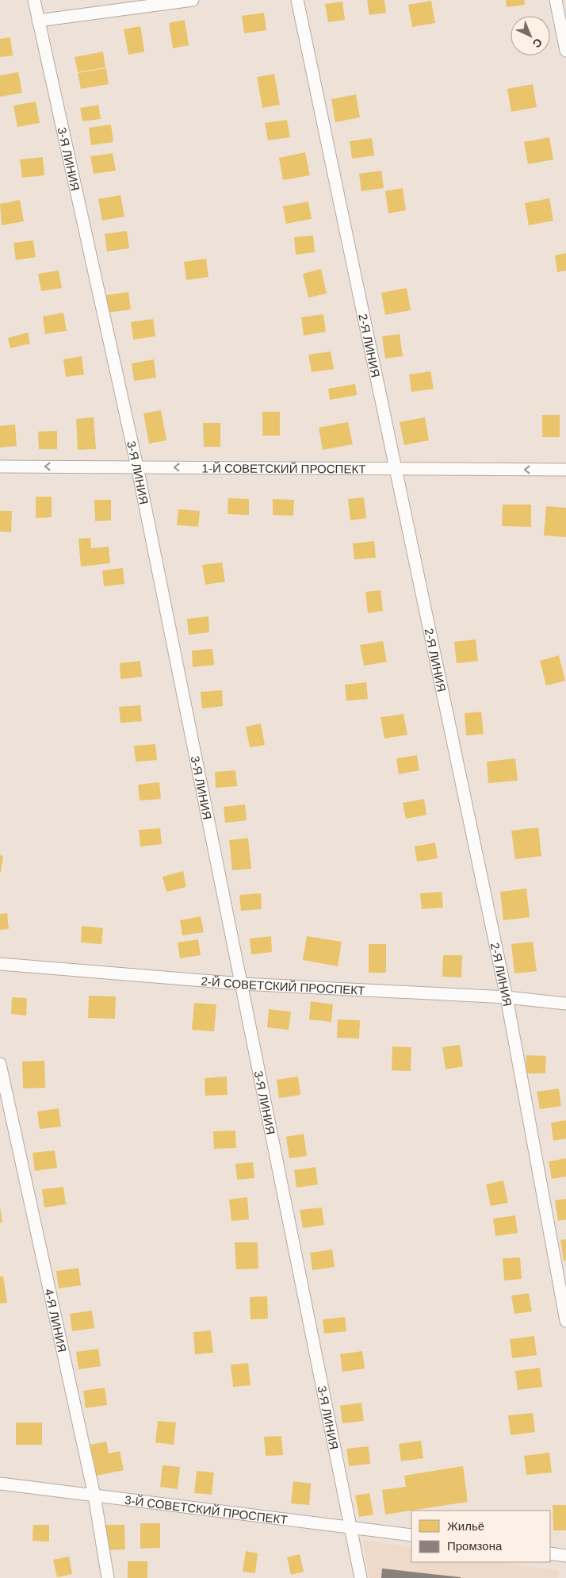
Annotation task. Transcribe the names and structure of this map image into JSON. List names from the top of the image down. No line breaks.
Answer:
{"streets":{"street":["3-Я ЛИНИЯ","2-Я ЛИНИЯ","1-Й СОВЕТСКИЙ ПРОСПЕКТ","2-Й СОВЕТСКИЙ ПРОСПЕКТ","4-Я ЛИНИЯ","3-Й СОВЕТСКИЙ ПРОСПЕКТ"]},"crossings":[["3-Я ЛИНИЯ","1-Й СОВЕТСКИЙ ПРОСПЕКТ"],["3-Я ЛИНИЯ","2-Й СОВЕТСКИЙ ПРОСПЕКТ"],["3-Я ЛИНИЯ","3-Й СОВЕТСКИЙ ПРОСПЕКТ"],["2-Я ЛИНИЯ","1-Й СОВЕТСКИЙ ПРОСПЕКТ"],["2-Я ЛИНИЯ","2-Й СОВЕТСКИЙ ПРОСПЕКТ"],["4-Я ЛИНИЯ","3-Й СОВЕТСКИЙ ПРОСПЕКТ"]],"one_way":["1-Й СОВЕТСКИЙ ПРОСПЕКТ"],"legend":["Жильё","Промзона"],"north":"bottom right"}
